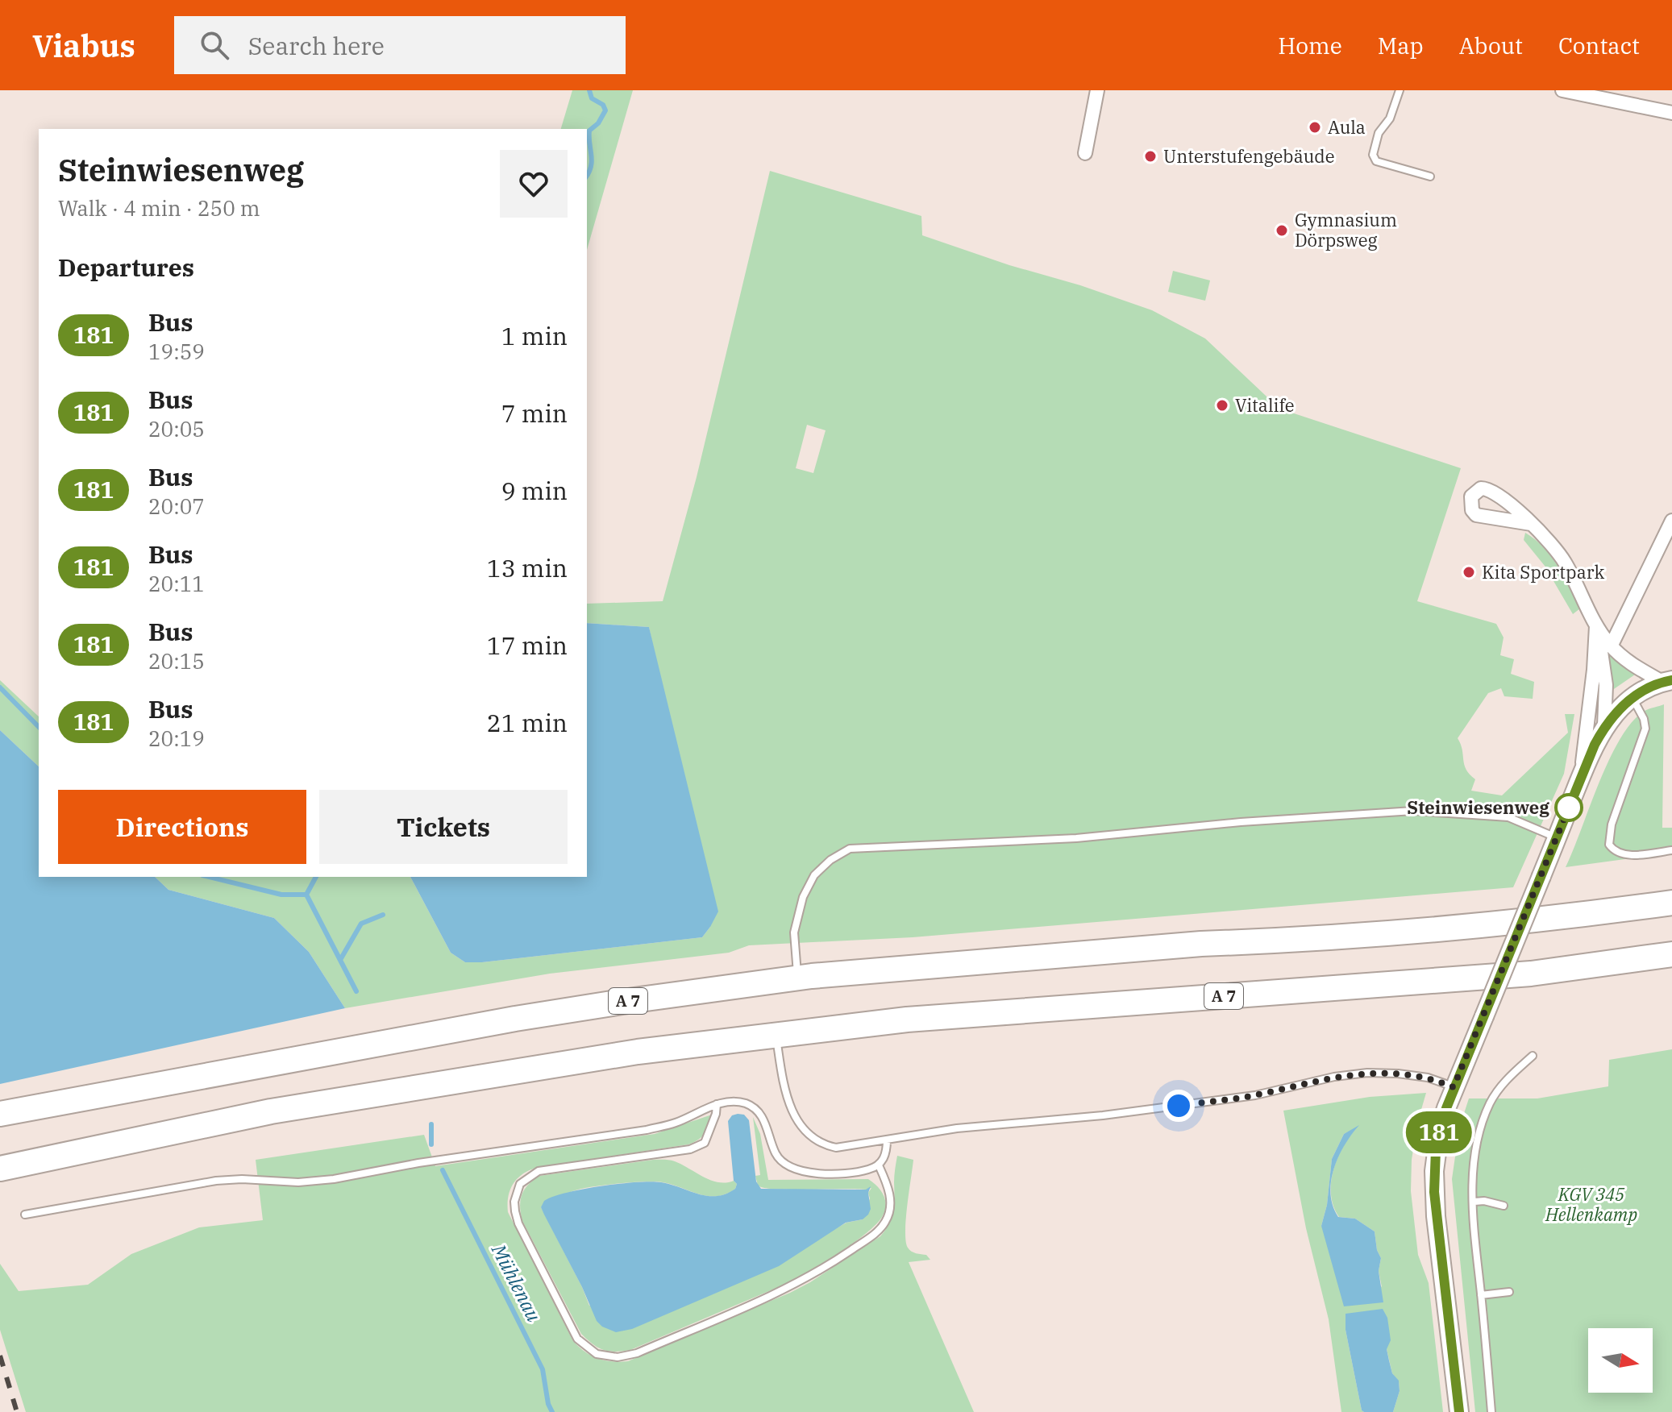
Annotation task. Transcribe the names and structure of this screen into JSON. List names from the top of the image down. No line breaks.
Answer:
{"streets":{"highway":["A 7"]},"water":["Mühlenau"],"parks":["KGV 345 Hellenkamp"],"places":["Aula","Unterstufengebäude","Gymnasium Dörpsweg","Vitalife","Kita Sportpark","Steinwiesenweg"],"lines":["bus line 181"],"north":"right","page":{"header":"Viabus","search":"Search here","nav":["Home","Map","About","Contact"],"on_map":"181","heading":[["Steinwiesenweg","Walk · 4 min · 250 m"],"Departures"],"list":[{"mark":"181","name":"Bus","note":"19:59","value":"1 min"},{"mark":"181","name":"Bus","note":"20:05","value":"7 min"},{"mark":"181","name":"Bus","note":"20:07","value":"9 min"},{"mark":"181","name":"Bus","note":"20:11","value":"13 min"},{"mark":"181","name":"Bus","note":"20:15","value":"17 min"},{"mark":"181","name":"Bus","note":"20:19","value":"21 min"}],"buttons":["Directions","Tickets"]}}
